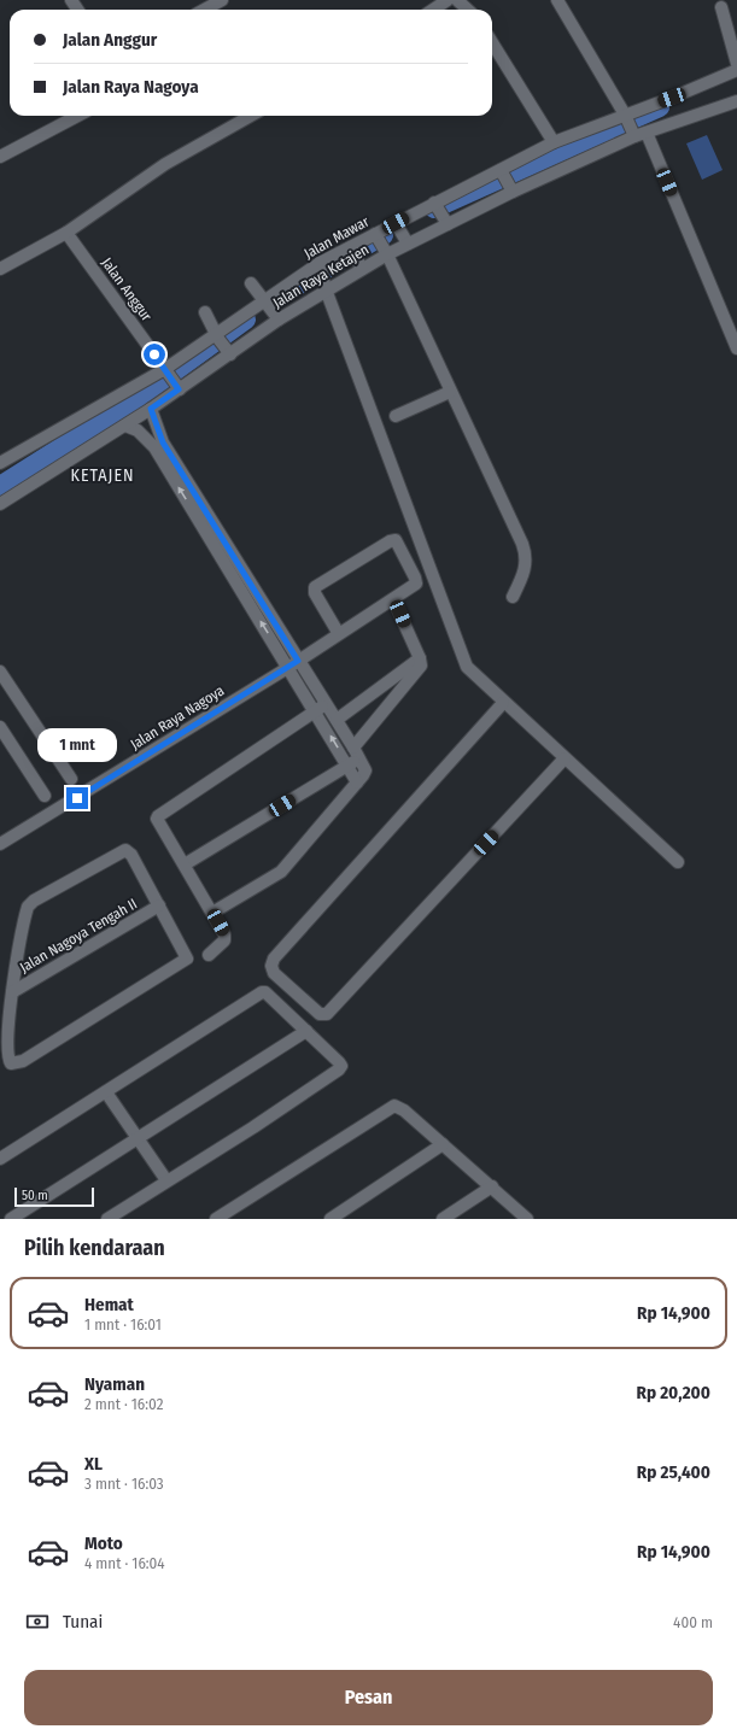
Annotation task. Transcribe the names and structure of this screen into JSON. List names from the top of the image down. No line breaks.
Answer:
{"streets":{"street":["Jalan Mawar","Jalan Raya Ketajen","Jalan Anggur","Jalan Raya Nagoya","Jalan Nagoya Tengah II"]},"crossings":[["Jalan Mawar","Jalan Raya Ketajen"],["Jalan Mawar","Jalan Anggur"],["Jalan Raya Ketajen","Jalan Anggur"]],"districts":["KETAJEN"],"scale_bar":"50 m","page":{"banner":["Jalan Anggur","Jalan Raya Nagoya"],"bubble":"1 mnt","scale":"50 m","heading":"Pilih kendaraan","list":[{"name":"Hemat","note":"1 mnt · 16:01","value":"Rp 14,900"},{"name":"Nyaman","note":"2 mnt · 16:02","value":"Rp 20,200"},{"name":"XL","note":"3 mnt · 16:03","value":"Rp 25,400"},{"name":"Moto","note":"4 mnt · 16:04","value":"Rp 14,900"}],"pay":["Tunai","400 m"],"buttons":"Pesan"}}
